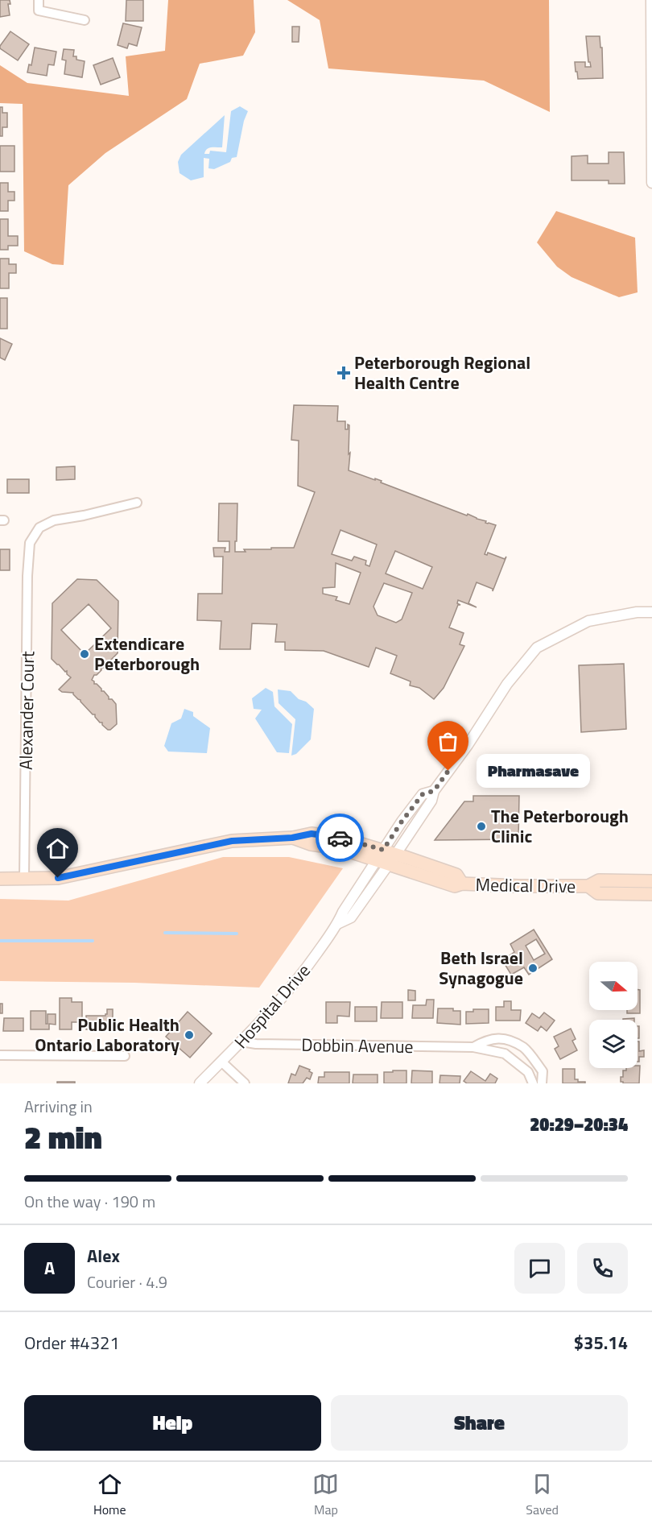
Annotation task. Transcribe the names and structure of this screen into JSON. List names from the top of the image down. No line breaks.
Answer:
{"streets":{"main road":["Medical Drive"],"street":["Alexander Court","Hospital Drive","Dobbin Avenue"]},"crossings":[["Alexander Court","Medical Drive"],["Medical Drive","Hospital Drive"],["Hospital Drive","Dobbin Avenue"]],"places":{"health":["Peterborough Regional Health Centre"],"other":["Extendicare Peterborough","Pharmasave","The Peterborough Clinic","Beth Israel Synagogue","Public Health Ontario Laboratory"]},"north":"right","page":{"bubble":"Pharmasave","heading":["2 min","Arriving in","20:29–20:34"],"panel":["Alex","Courier · 4.9","Order #4321","$35.14"],"bar":"On the way · 190 m","round":"A","buttons":["Help","Share"],"tabs":["Home","Map","Saved"]}}
